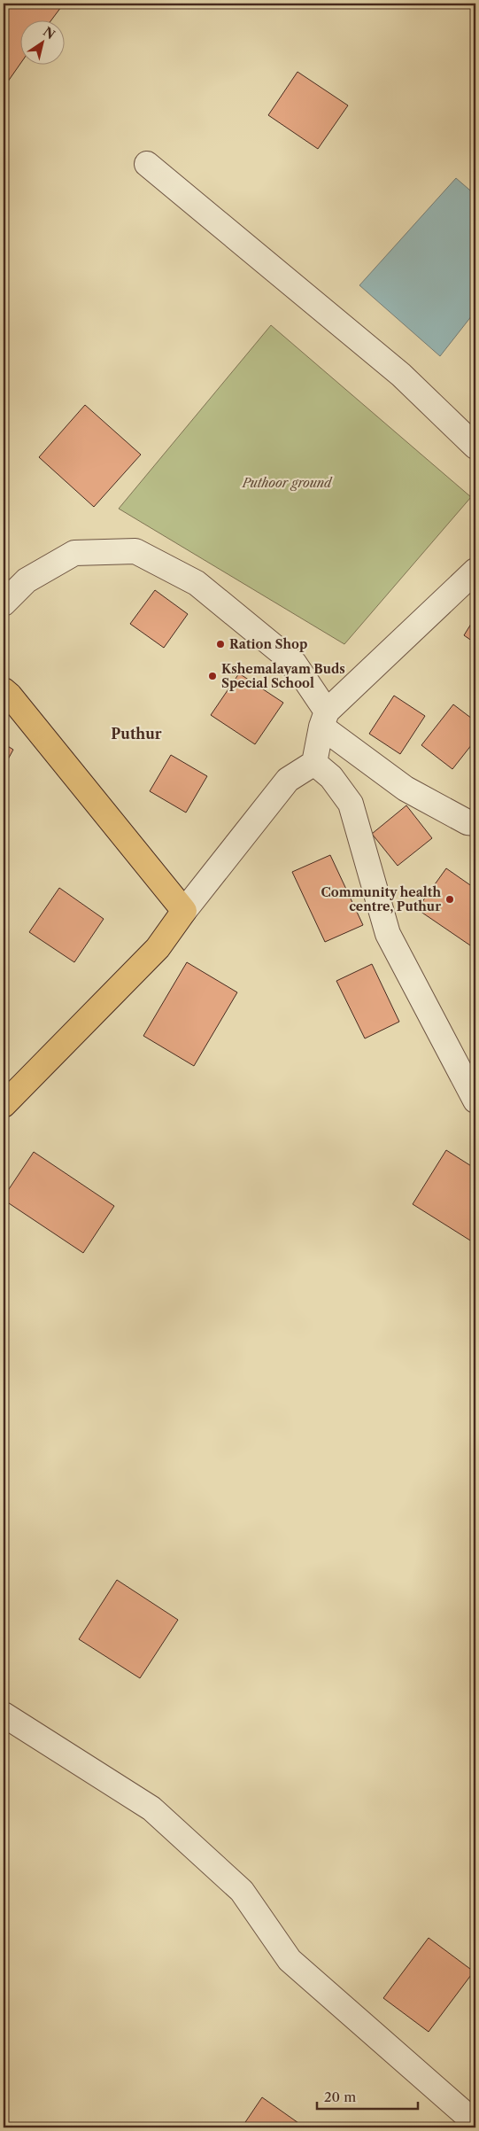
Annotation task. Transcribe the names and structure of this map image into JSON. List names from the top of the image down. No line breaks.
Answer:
{"districts":["Puthur"],"parks":["Puthoor ground"],"places":["Ration Shop","Kshemalayam Buds Special School","Community health centre, Puthur"],"scale_bar":"20 m","north":"top right"}
